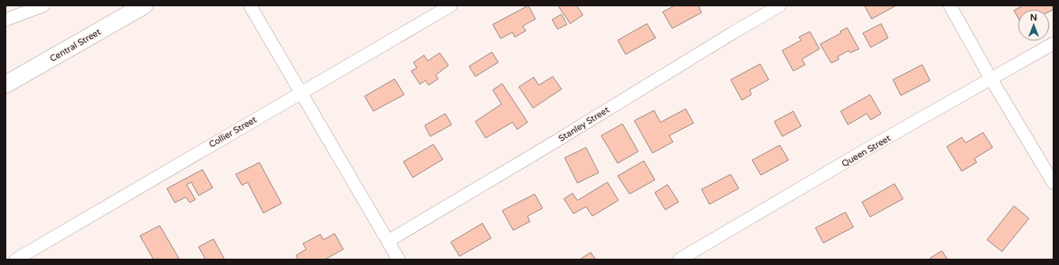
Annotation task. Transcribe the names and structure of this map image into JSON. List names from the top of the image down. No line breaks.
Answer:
{"streets":{"main road":["Central Street"],"street":["Stanley Street","Collier Street","Queen Street"]},"north":"top"}
